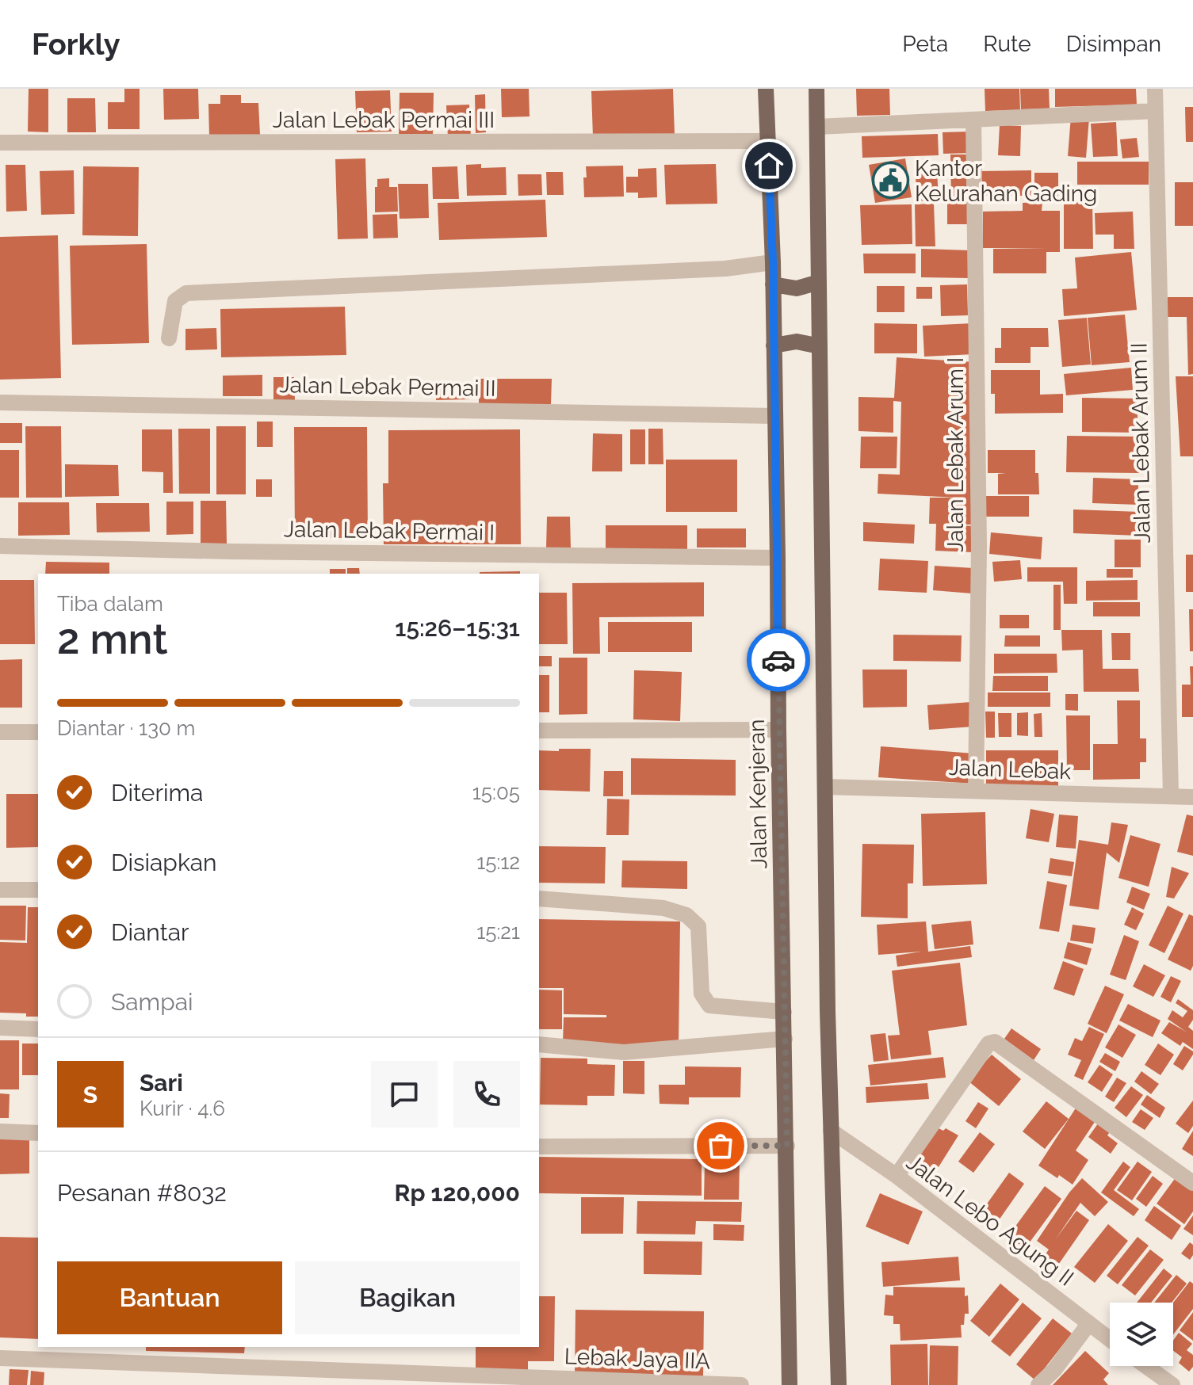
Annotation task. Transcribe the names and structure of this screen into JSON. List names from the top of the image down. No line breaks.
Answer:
{"streets":{"main road":["Jalan Kenjeran"],"street":["Jalan Lebak Permai III","Jalan Lebak Permai II","Jalan Lebak Arum II","Jalan Lebak Arum I","Jalan Lebak Permai I","Jalan Lebak","Jalan Lebo Agung II","Lebak Jaya IIA"]},"crossings":[["Jalan Lebak Permai III","Jalan Kenjeran"],["Jalan Lebak Permai II","Jalan Kenjeran"],["Jalan Lebak Arum II","Jalan Lebak"],["Jalan Lebak Arum I","Jalan Lebak"],["Jalan Lebak Permai I","Jalan Kenjeran"]],"places":{"public building":["Kantor Kelurahan Gading"]},"page":{"header":"Forkly","nav":["Peta","Rute","Disimpan"],"heading":["2 mnt","Tiba dalam","15:26–15:31"],"panel":["Sari","Kurir · 4.6","Pesanan #8032","Rp 120,000"],"bar":"Diantar · 130 m","list":[["Diterima","15:05"],["Disiapkan","15:12"],["Diantar","15:21"],"Sampai"],"round":"S","buttons":["Bantuan","Bagikan"]}}
